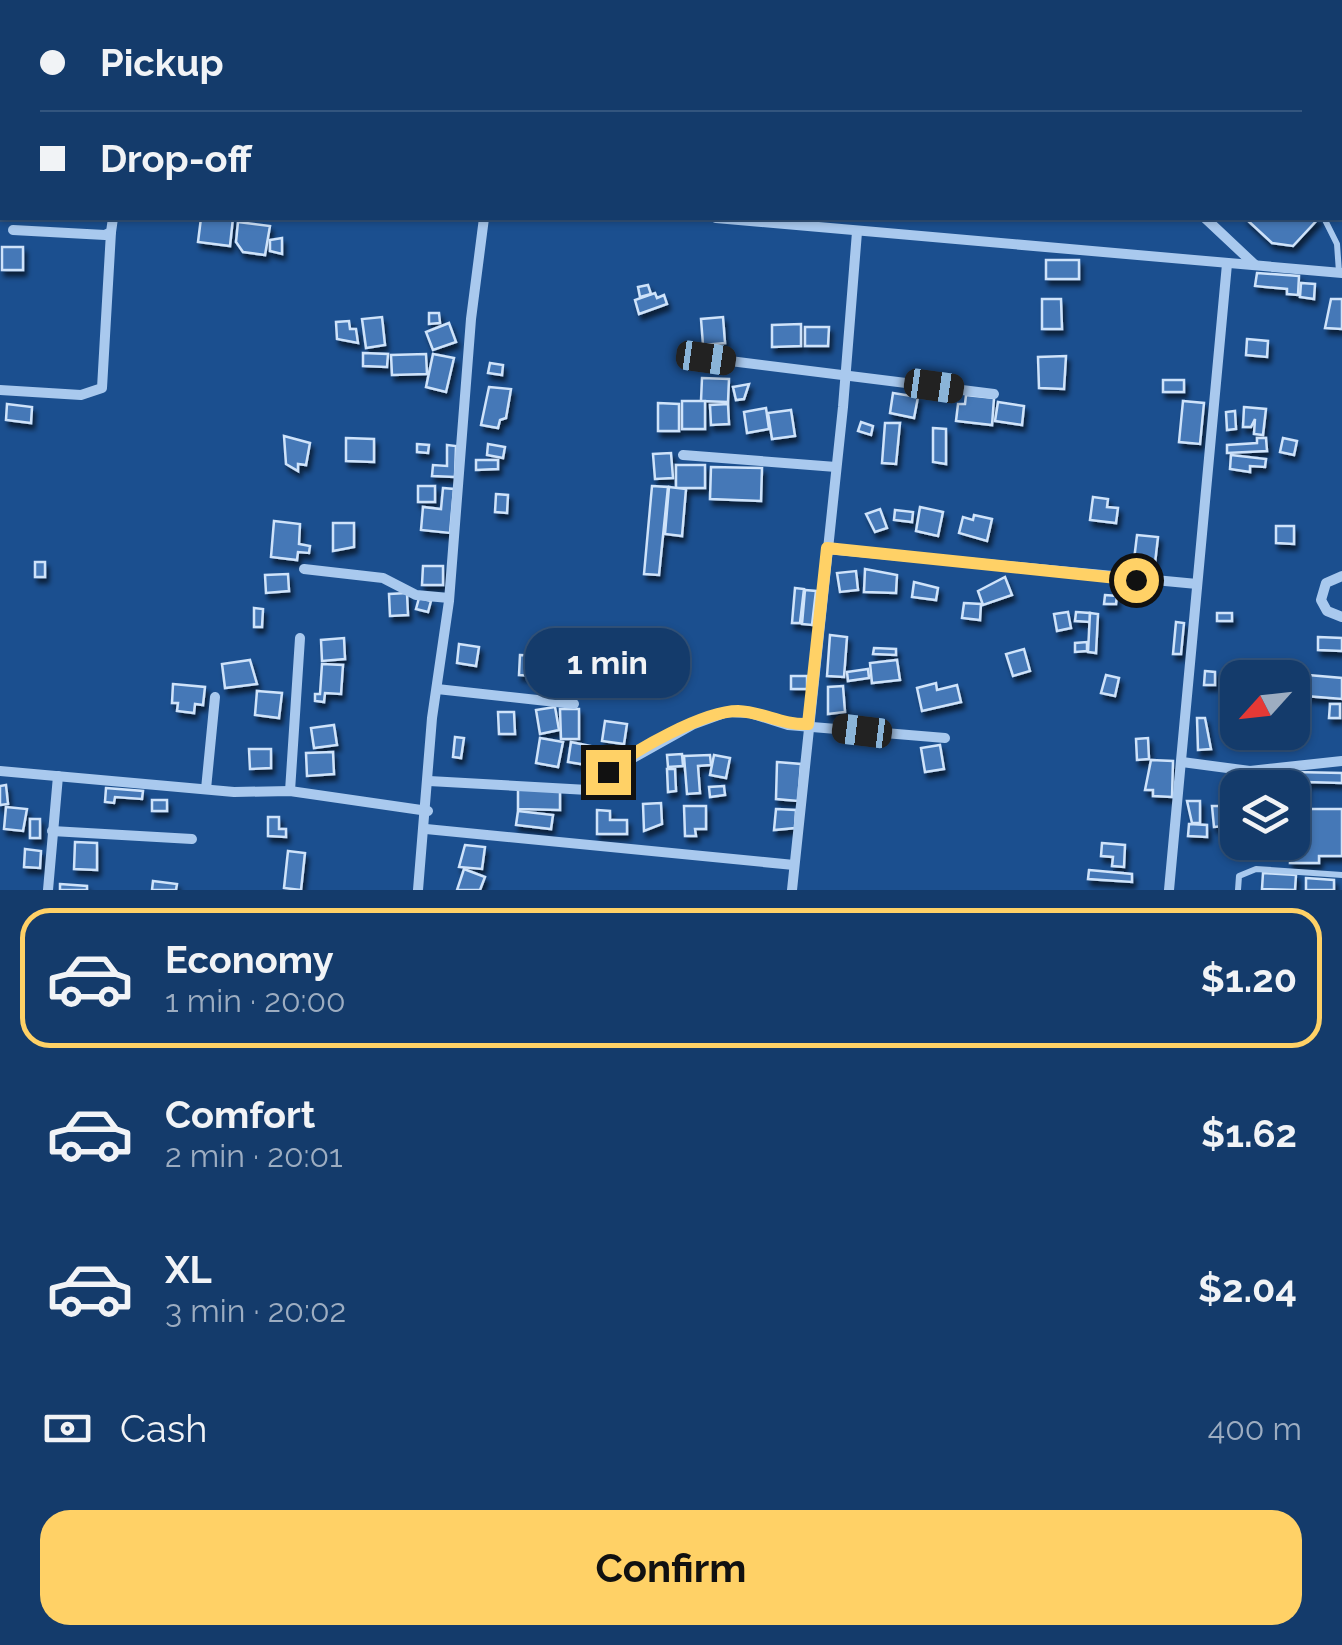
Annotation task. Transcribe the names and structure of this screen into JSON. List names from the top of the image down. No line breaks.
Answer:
{"north":"bottom left","page":{"banner":["Pickup","Drop-off"],"bubble":"1 min","list":[{"name":"Economy","note":"1 min · 20:00","value":"$1.20"},{"name":"Comfort","note":"2 min · 20:01","value":"$1.62"},{"name":"XL","note":"3 min · 20:02","value":"$2.04"}],"pay":["Cash","400 m"],"buttons":"Confirm"}}
